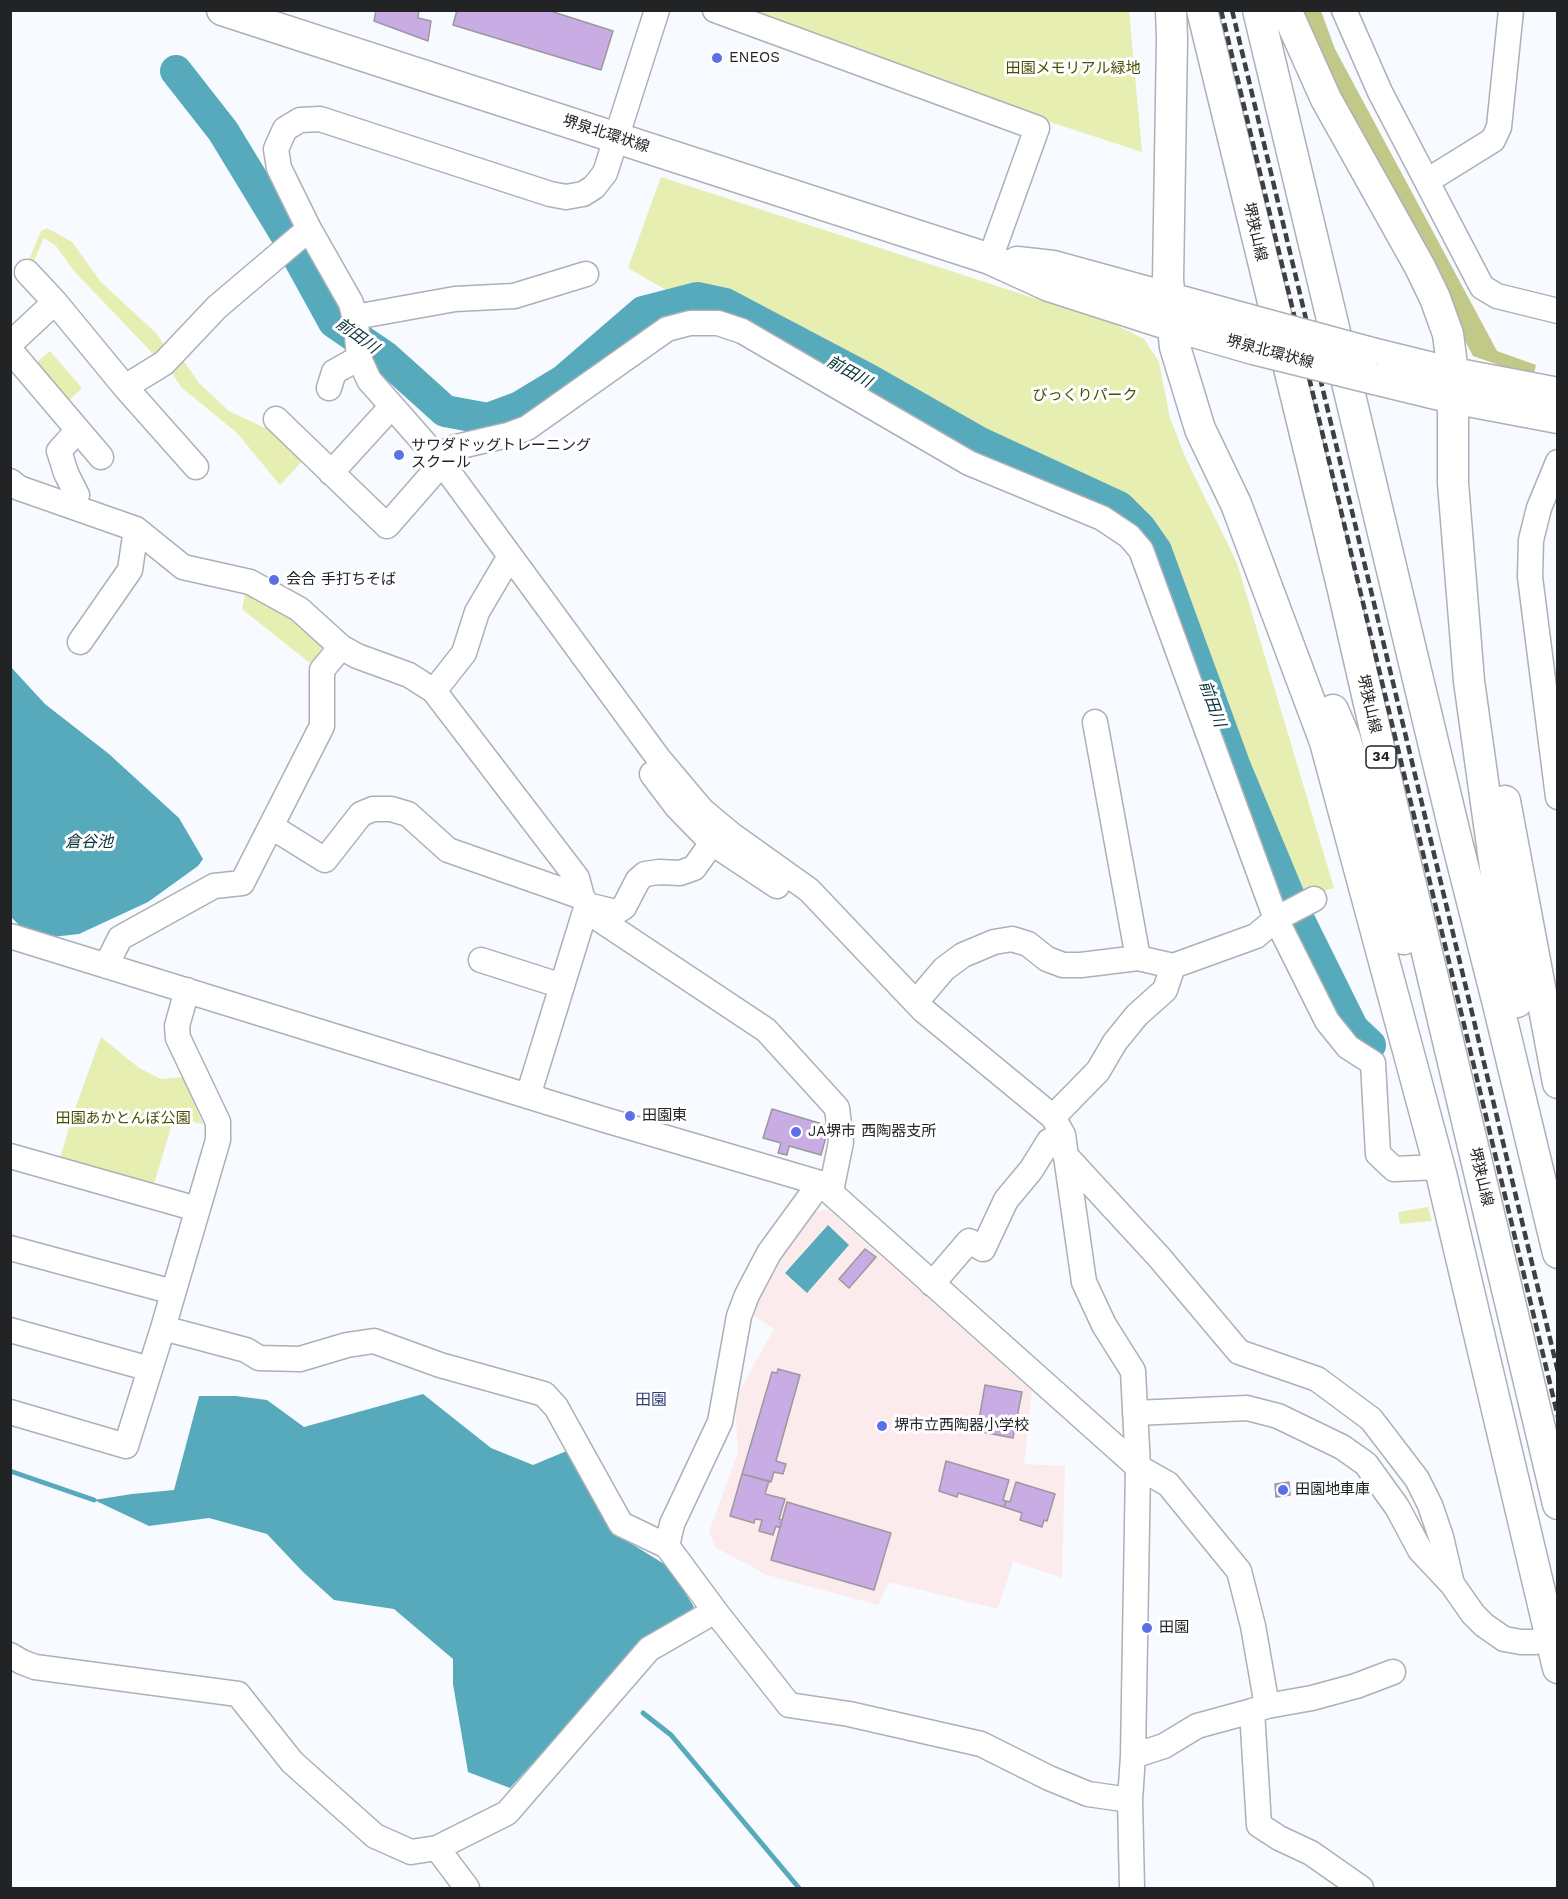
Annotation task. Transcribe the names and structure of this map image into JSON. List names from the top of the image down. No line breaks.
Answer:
{"streets":{"main road":["堺泉北環状線","堺狭山線","34"]},"districts":["田園"],"water":["前田川","倉谷池"],"parks":["田園メモリアル緑地","びっくりパーク","田園あかとんぼ公園"],"places":["ENEOS","サワダドッグトレーニング スクール","会合 手打ちそば","田園東","JA堺市 西陶器支所","堺市立西陶器小学校","田園地車庫","田園"]}
